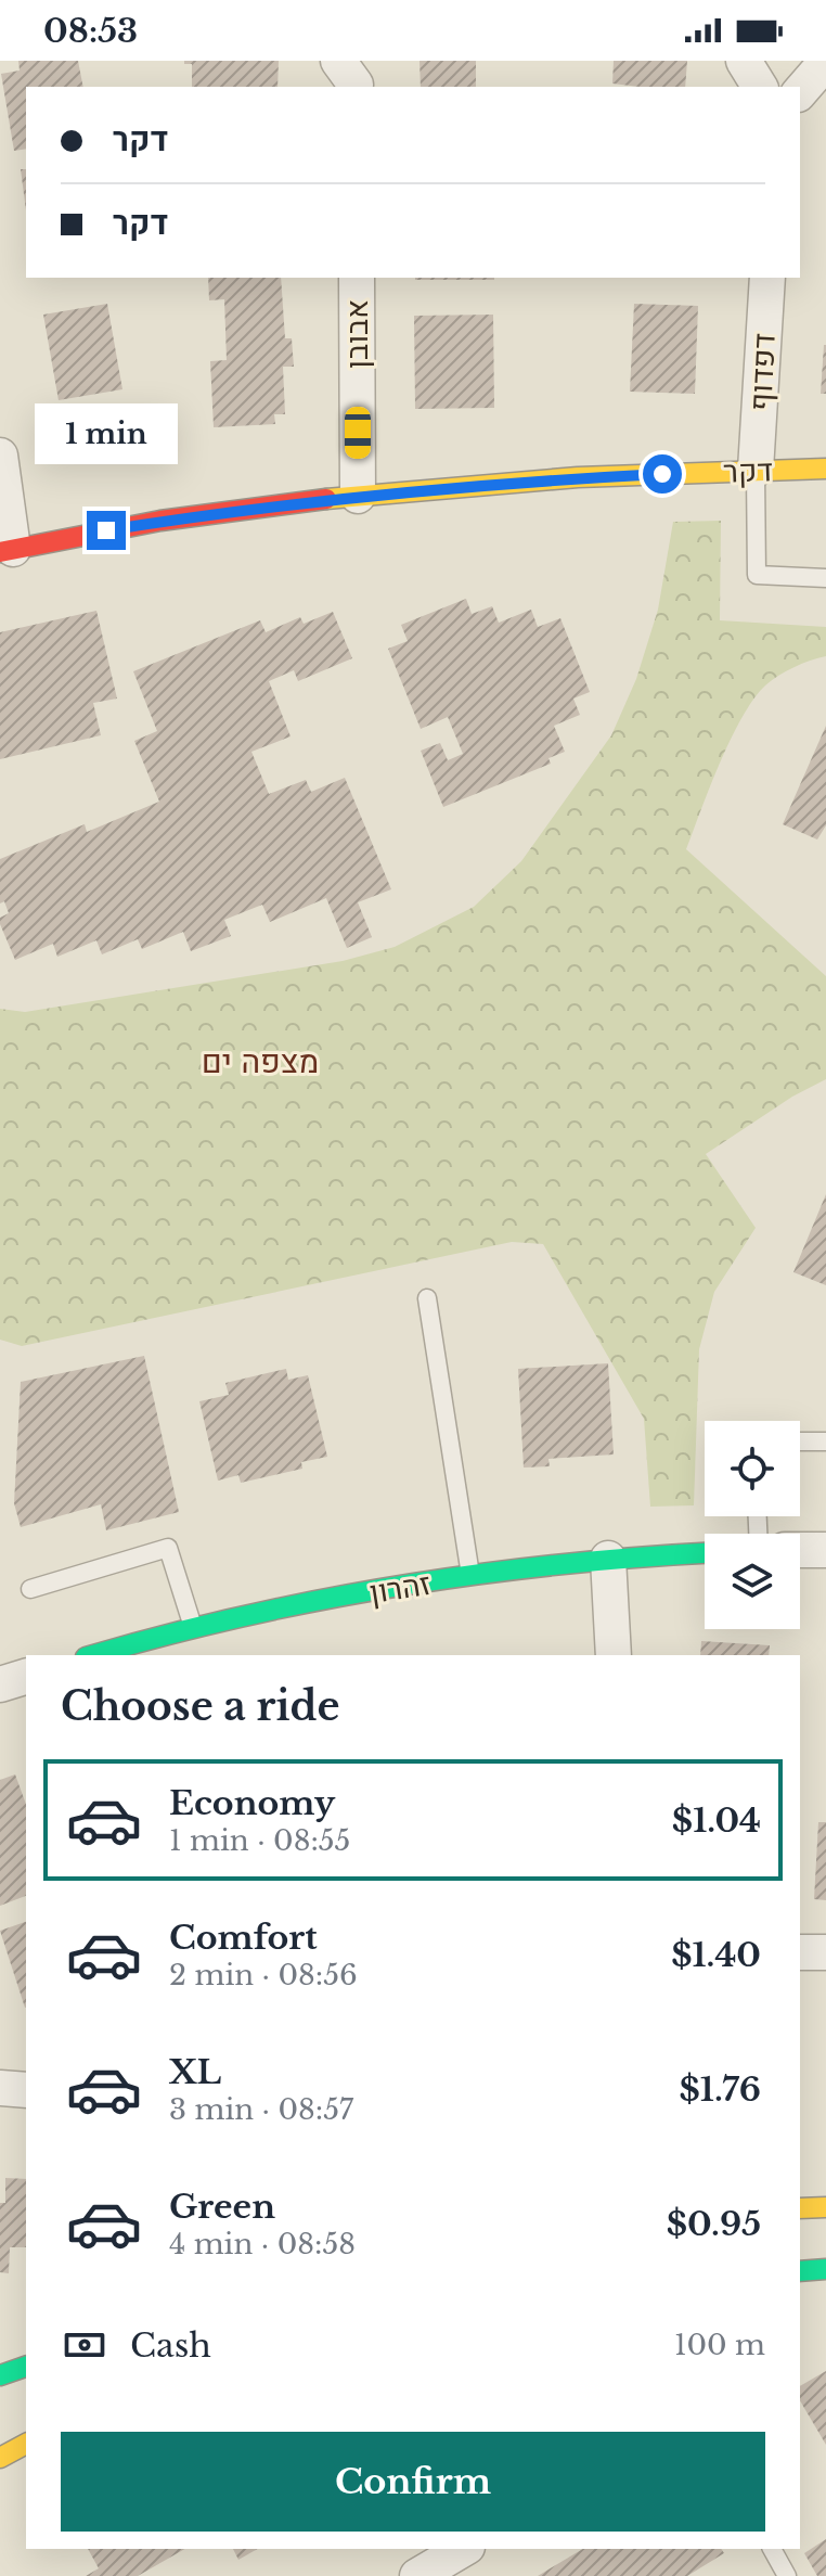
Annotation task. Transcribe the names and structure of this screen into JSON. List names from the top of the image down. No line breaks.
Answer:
{"streets":{"street":["אבובן","דפדוף","דקר","זהרון"]},"crossings":[["אבובן","דקר"],["דפדוף","דקר"]],"districts":["מצפה ים"],"page":{"status":"08:53","banner":["דקר","דקר"],"bubble":"1 min","heading":"Choose a ride","list":[{"name":"Economy","note":"1 min · 08:55","value":"$1.04"},{"name":"Comfort","note":"2 min · 08:56","value":"$1.40"},{"name":"XL","note":"3 min · 08:57","value":"$1.76"},{"name":"Green","note":"4 min · 08:58","value":"$0.95"}],"pay":["Cash","100 m"],"buttons":"Confirm"}}
